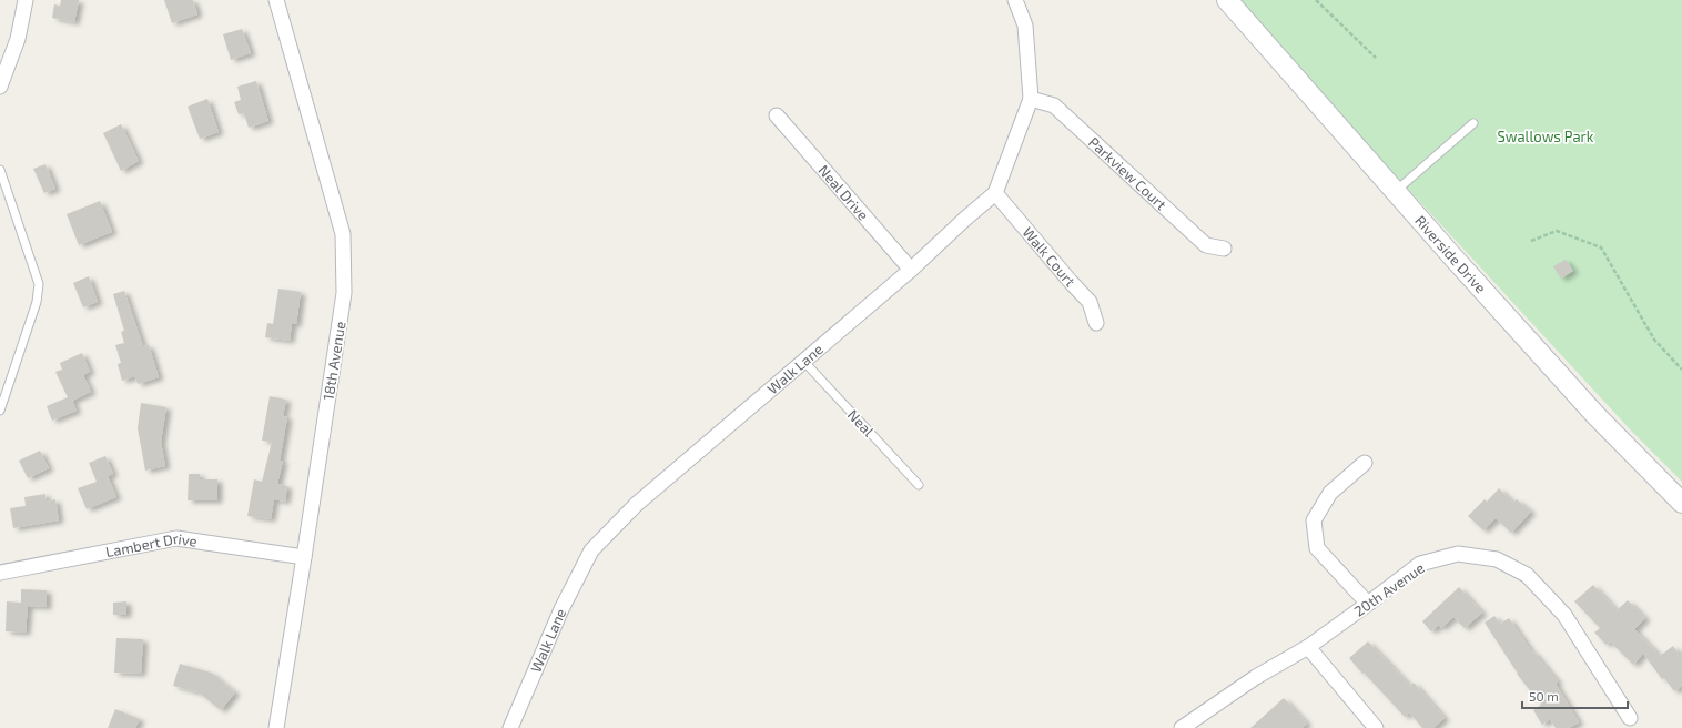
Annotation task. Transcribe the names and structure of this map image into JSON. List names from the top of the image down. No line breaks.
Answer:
{"streets":{"main road":["Riverside Drive"],"street":["Parkview Court","Neal Drive","Walk Court","18th Avenue","Walk Lane","Lambert Drive","20th Avenue"],"lane":["Neal"]},"crossings":[["Parkview Court","Walk Lane"],["Neal Drive","Walk Lane"],["Walk Court","Walk Lane"],["18th Avenue","Lambert Drive"],["Walk Lane","Neal"]],"parks":["Swallows Park"],"scale_bar":"50 m"}
